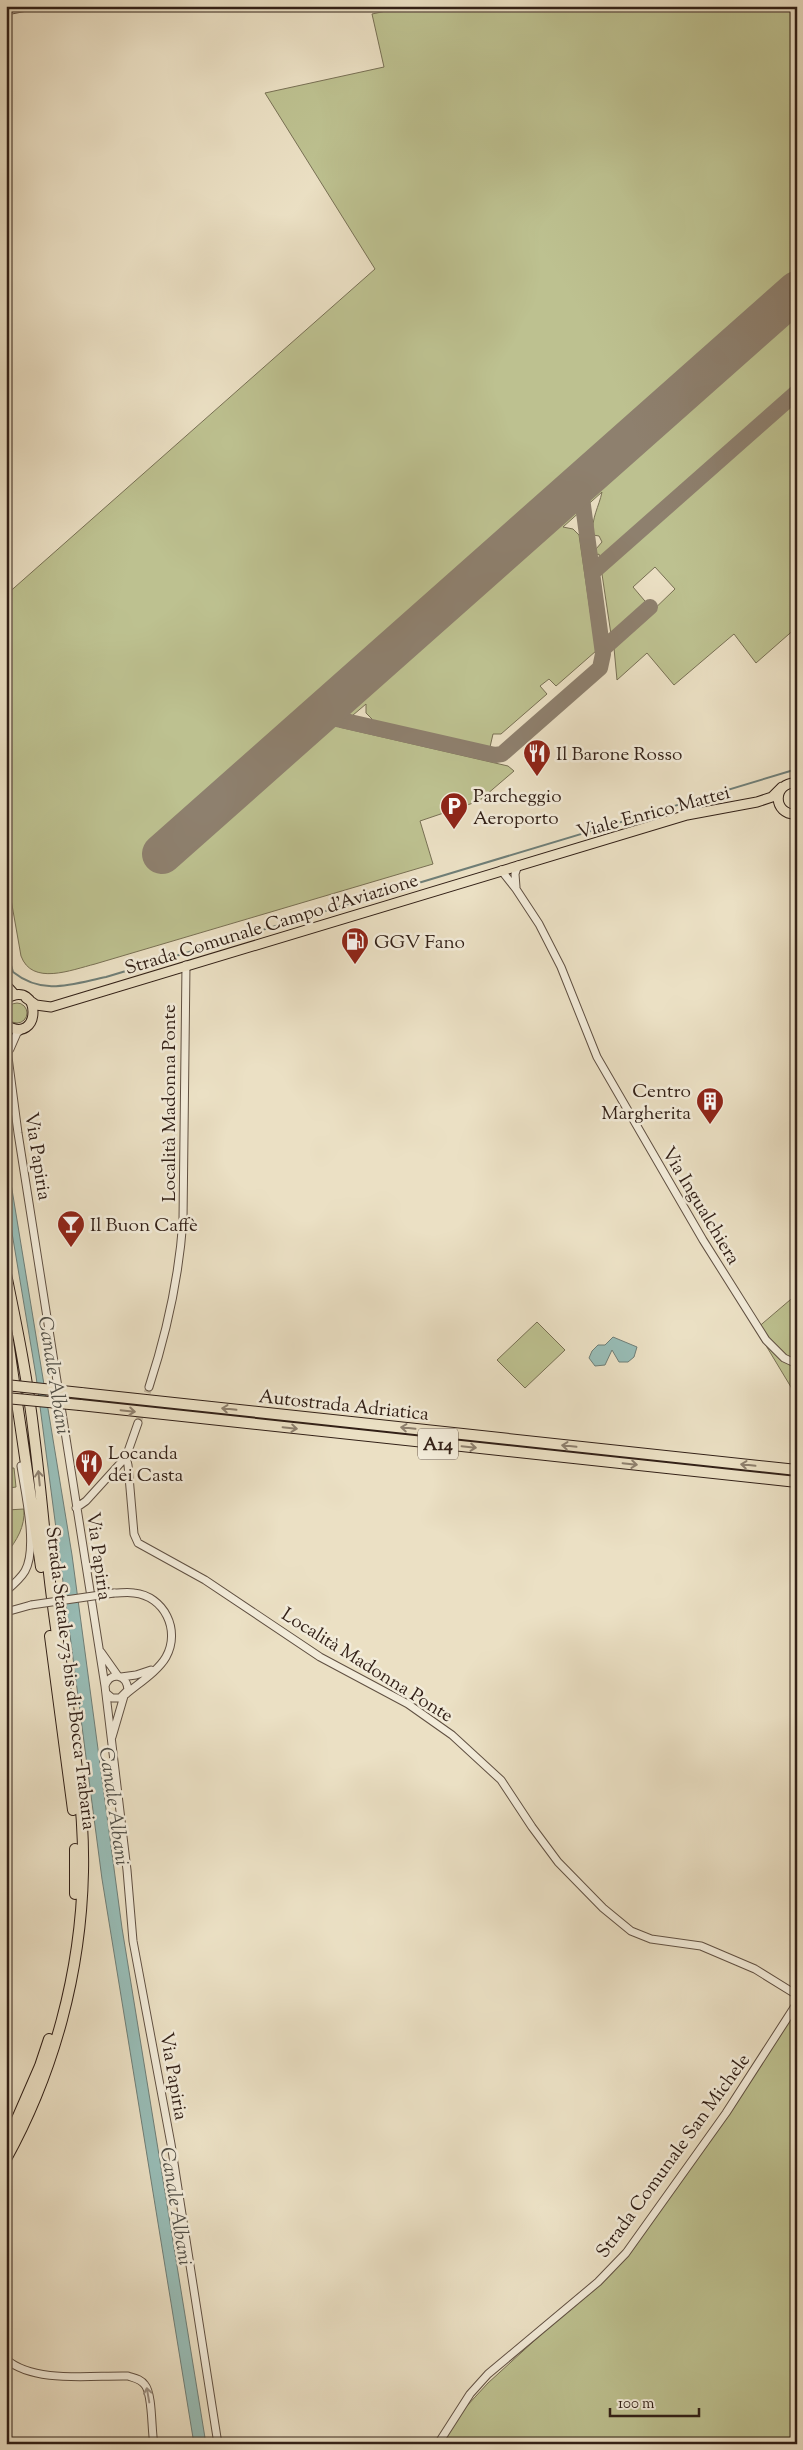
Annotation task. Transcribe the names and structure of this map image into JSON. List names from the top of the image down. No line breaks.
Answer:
{"streets":{"highway":["Autostrada Adriatica","A14","Strada Statale 73 bis di Bocca Trabaria"],"main road":["Viale Enrico Mattei","Strada Comunale Campo d'Aviazione"],"street":["Località Madonna Ponte","Via Papiria","Via Ingualchiera","Strada Comunale San Michele"]},"crossings":[["Viale Enrico Mattei","Strada Comunale Campo d'Aviazione"],["Viale Enrico Mattei","Via Ingualchiera"],["Strada Comunale Campo d'Aviazione","Località Madonna Ponte"],["Strada Comunale Campo d'Aviazione","Via Papiria"],["Strada Comunale Campo d'Aviazione","Via Ingualchiera"],["Località Madonna Ponte","Via Papiria"]],"water":["Canale Albani"],"places":{"restaurant":["Il Barone Rosso","Locanda dei Casta"],"parking":["Parcheggio Aeroporto"],"fuel station":["GGV Fano"],"building":["Centro Margherita"],"bar":["Il Buon Caffè"]},"scale_bar":"100 m"}
